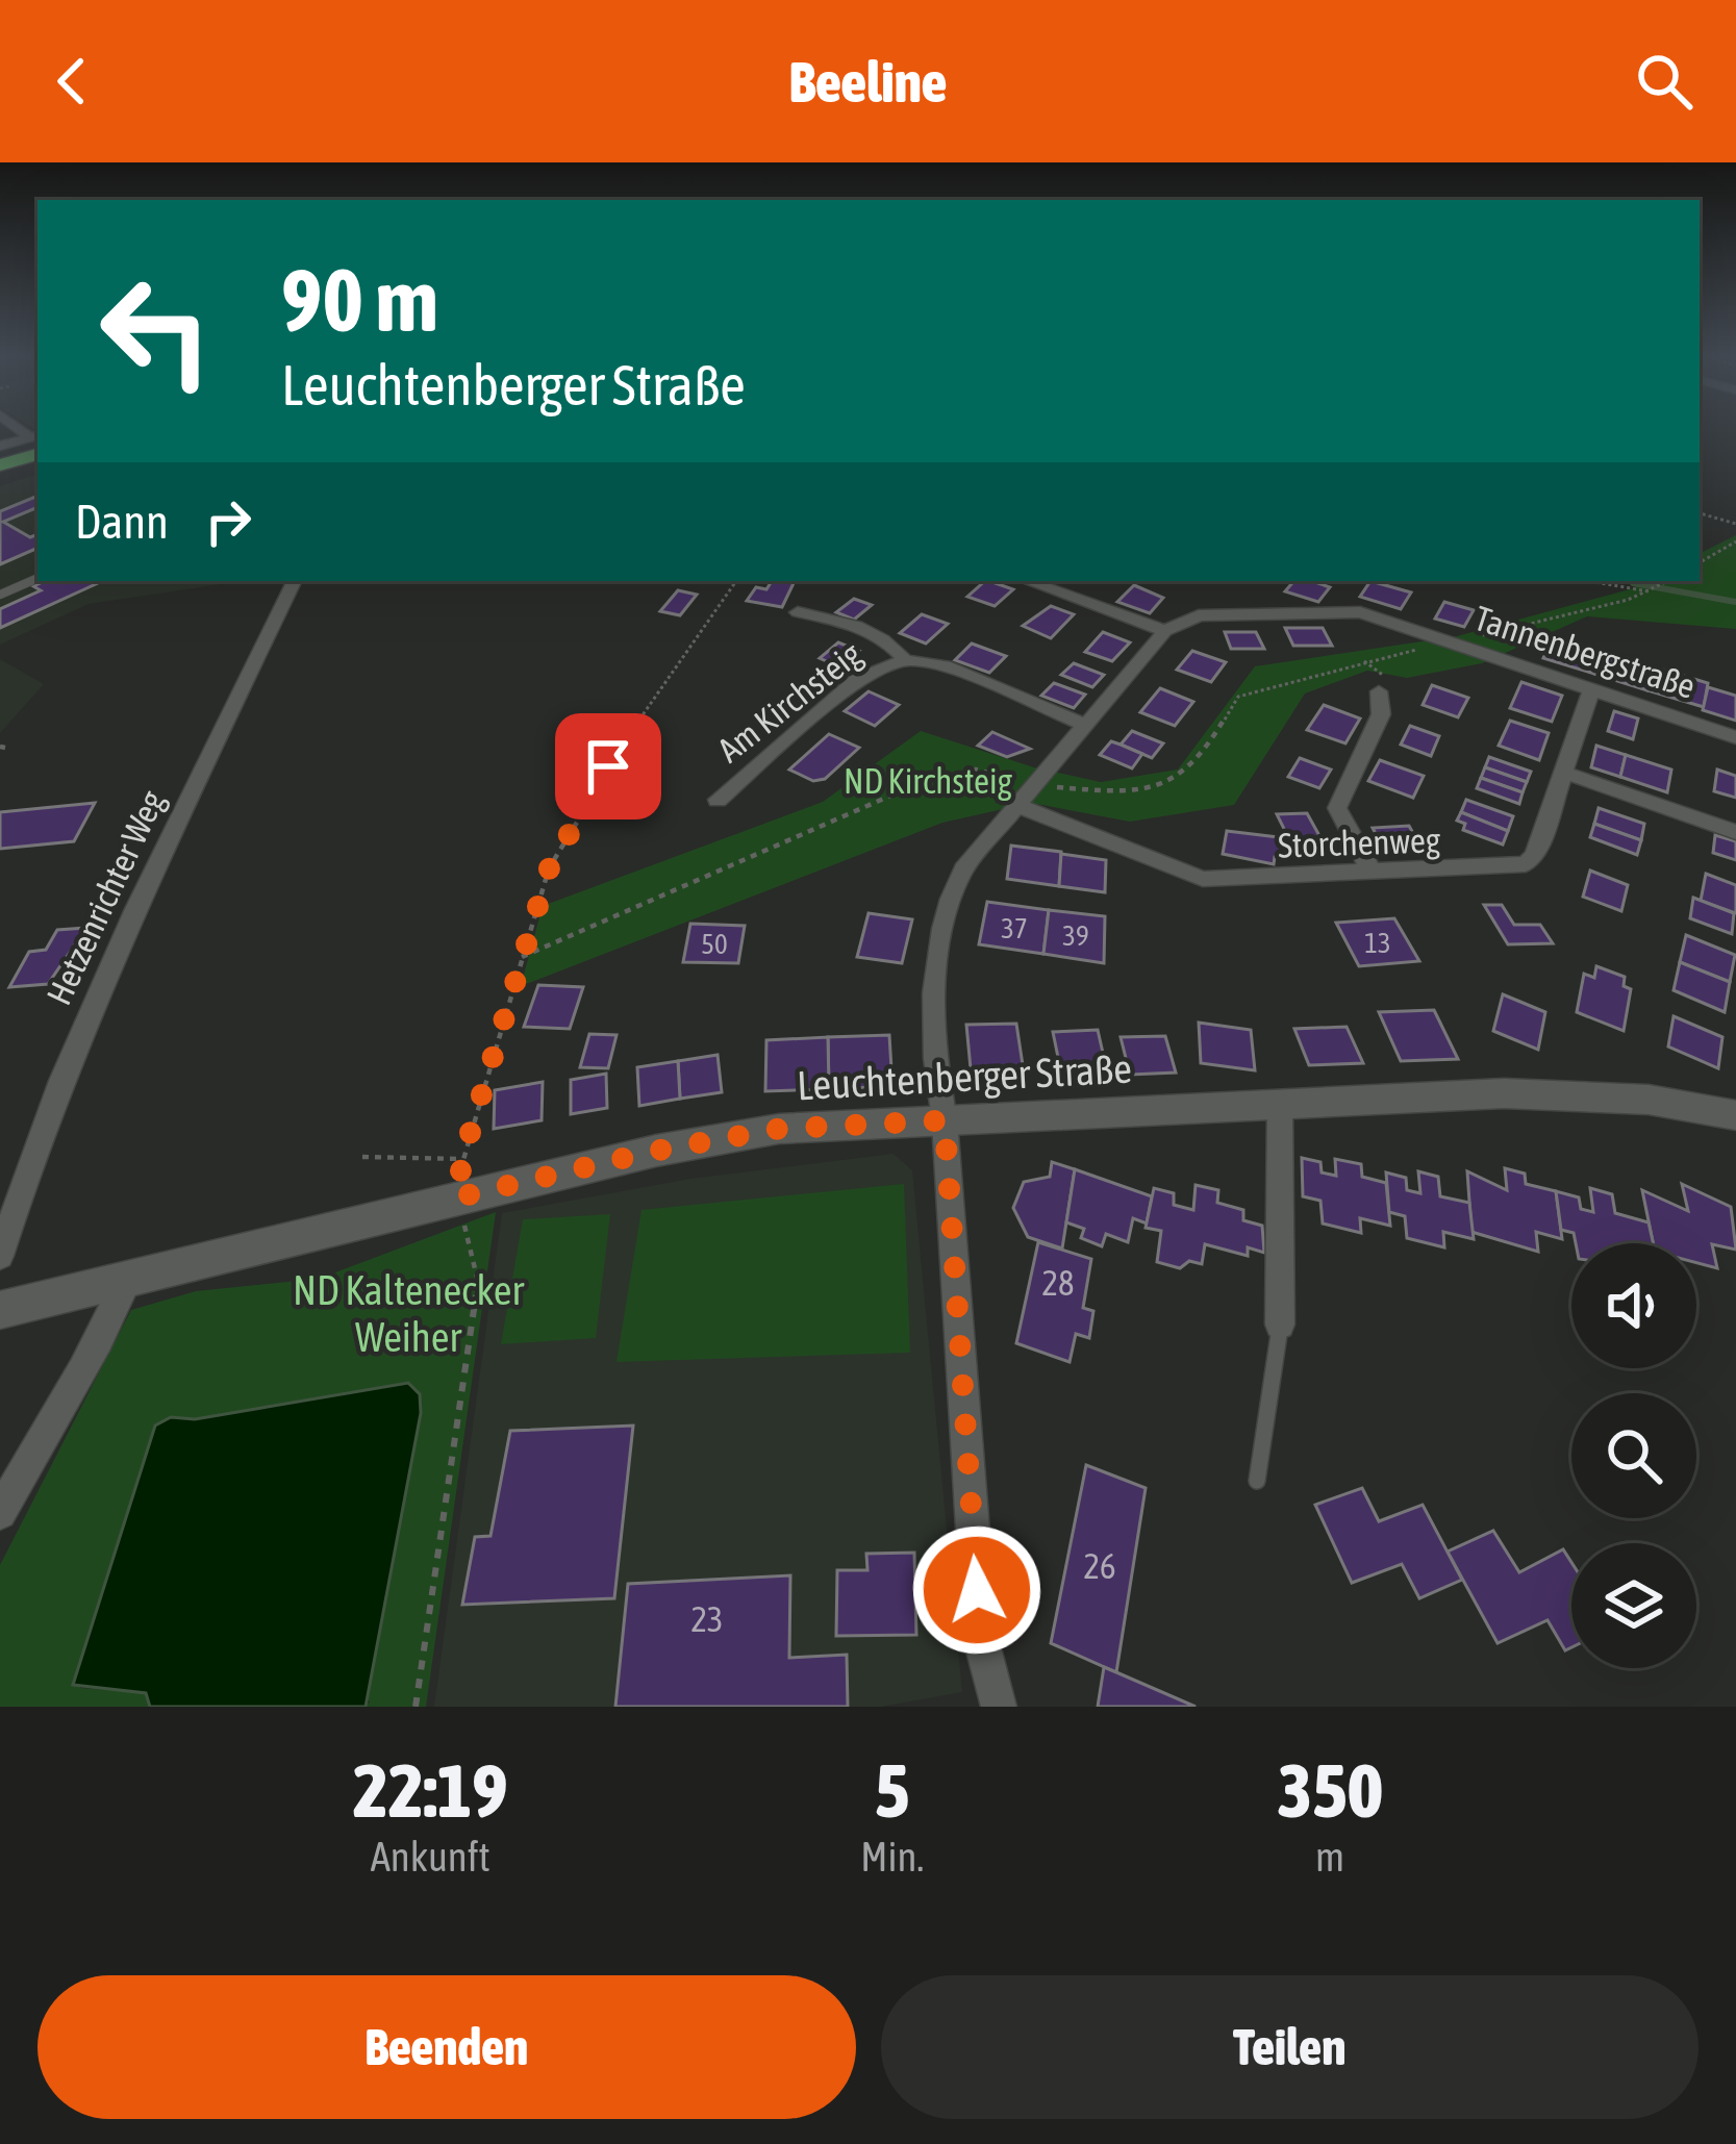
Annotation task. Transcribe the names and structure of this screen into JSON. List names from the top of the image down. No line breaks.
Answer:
{"streets":{"street":["Tannenbergstraße","Am Kirchsteig","Storchenweg","Hetzenrichter Weg","Leuchtenberger Straße"]},"crossings":[["Tannenbergstraße","Storchenweg"]],"parks":["ND Kirchsteig","ND Kaltenecker Weiher"],"house_numbers":["37","39","13","50","28","26","23"],"page":{"header":"Beeline","turn":["90 m","Leuchtenberger Straße"],"then":"Dann","eta":["22:19","Ankunft","5","Min.","350","m"],"buttons":["Beenden","Teilen"]}}
